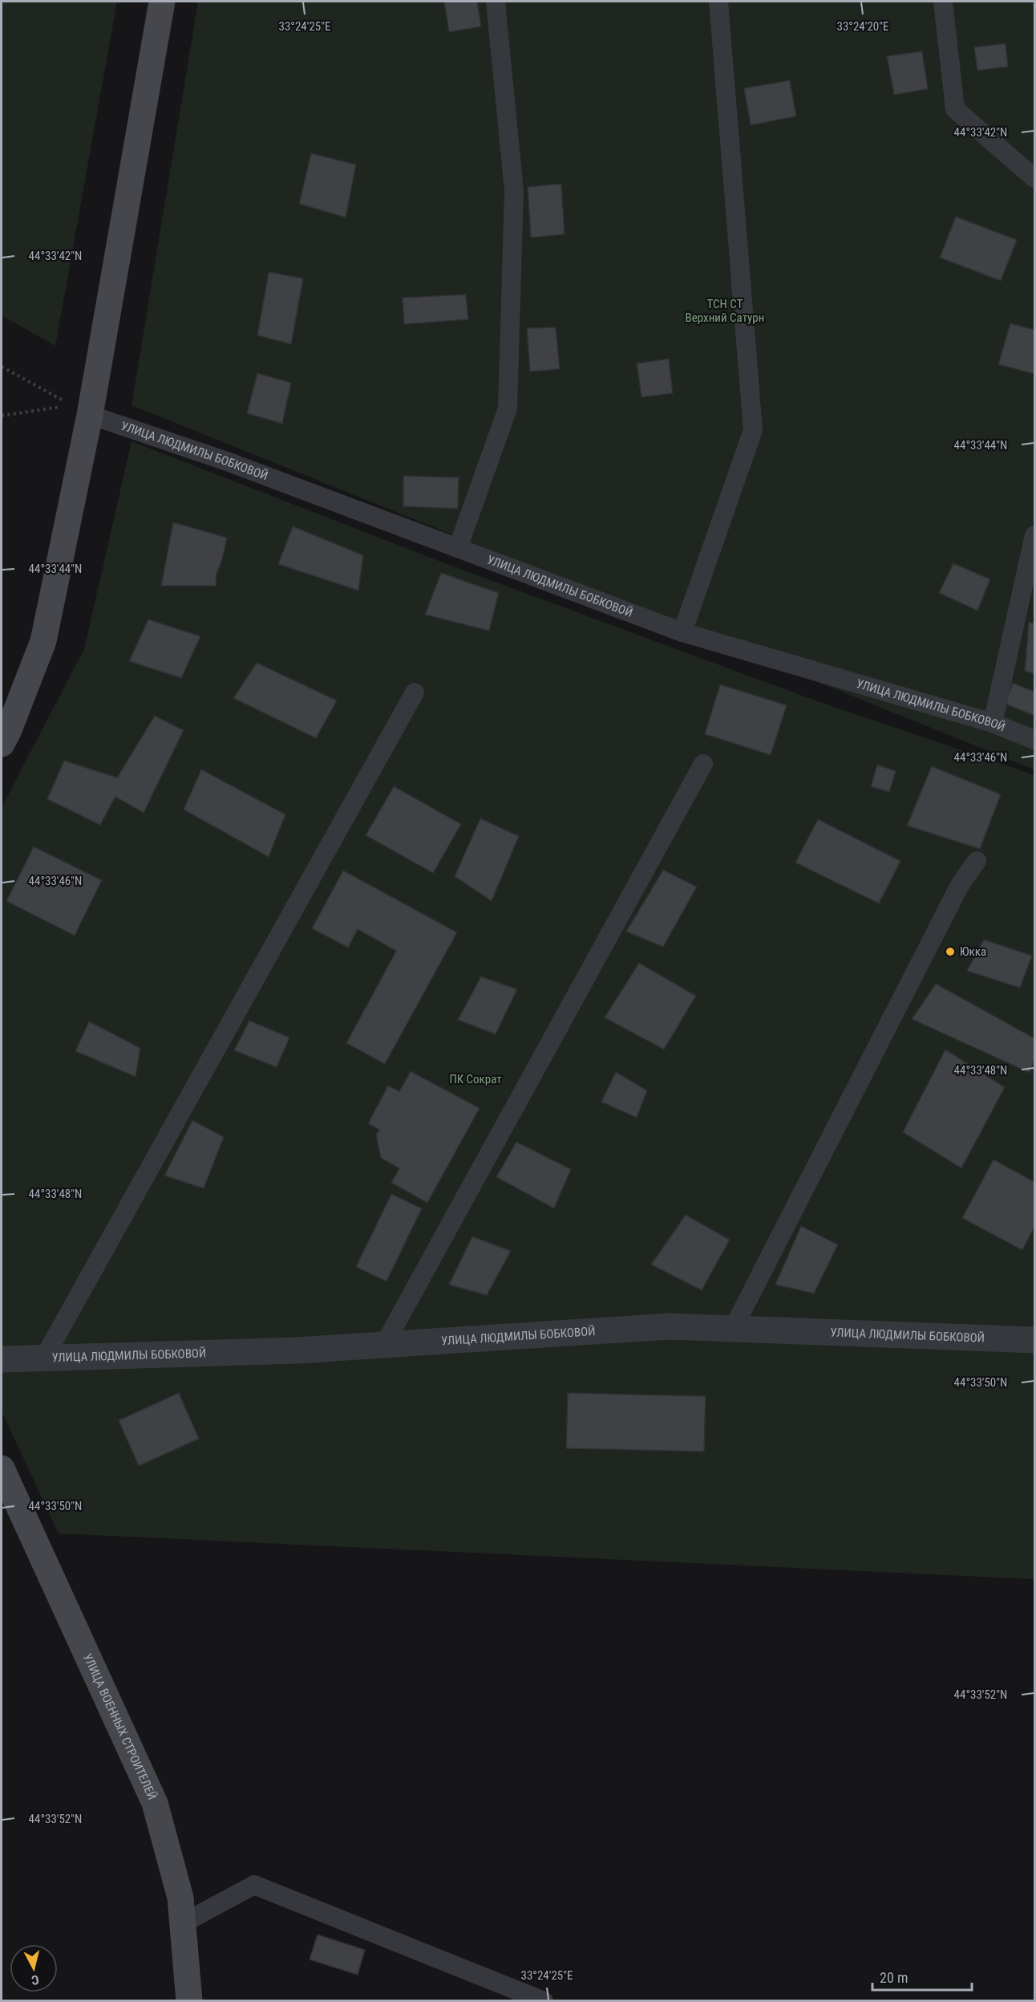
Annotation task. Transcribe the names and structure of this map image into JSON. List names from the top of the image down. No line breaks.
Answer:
{"streets":{"main road":["УЛИЦА ВОЕННЫХ СТРОИТЕЛЕЙ"],"street":["УЛИЦА ЛЮДМИЛЫ БОБКОВОЙ"]},"parks":["ТСН СТ Верхний Сатурн","ПК Сократ"],"places":["Юкка"],"scale_bar":"20 m","north":"bottom","coordinates":["33°24'25\"E","33°24'20\"E","44°33'42\"N","44°33'44\"N","44°33'46\"N","44°33'48\"N","44°33'50\"N","44°33'52\"N"]}
